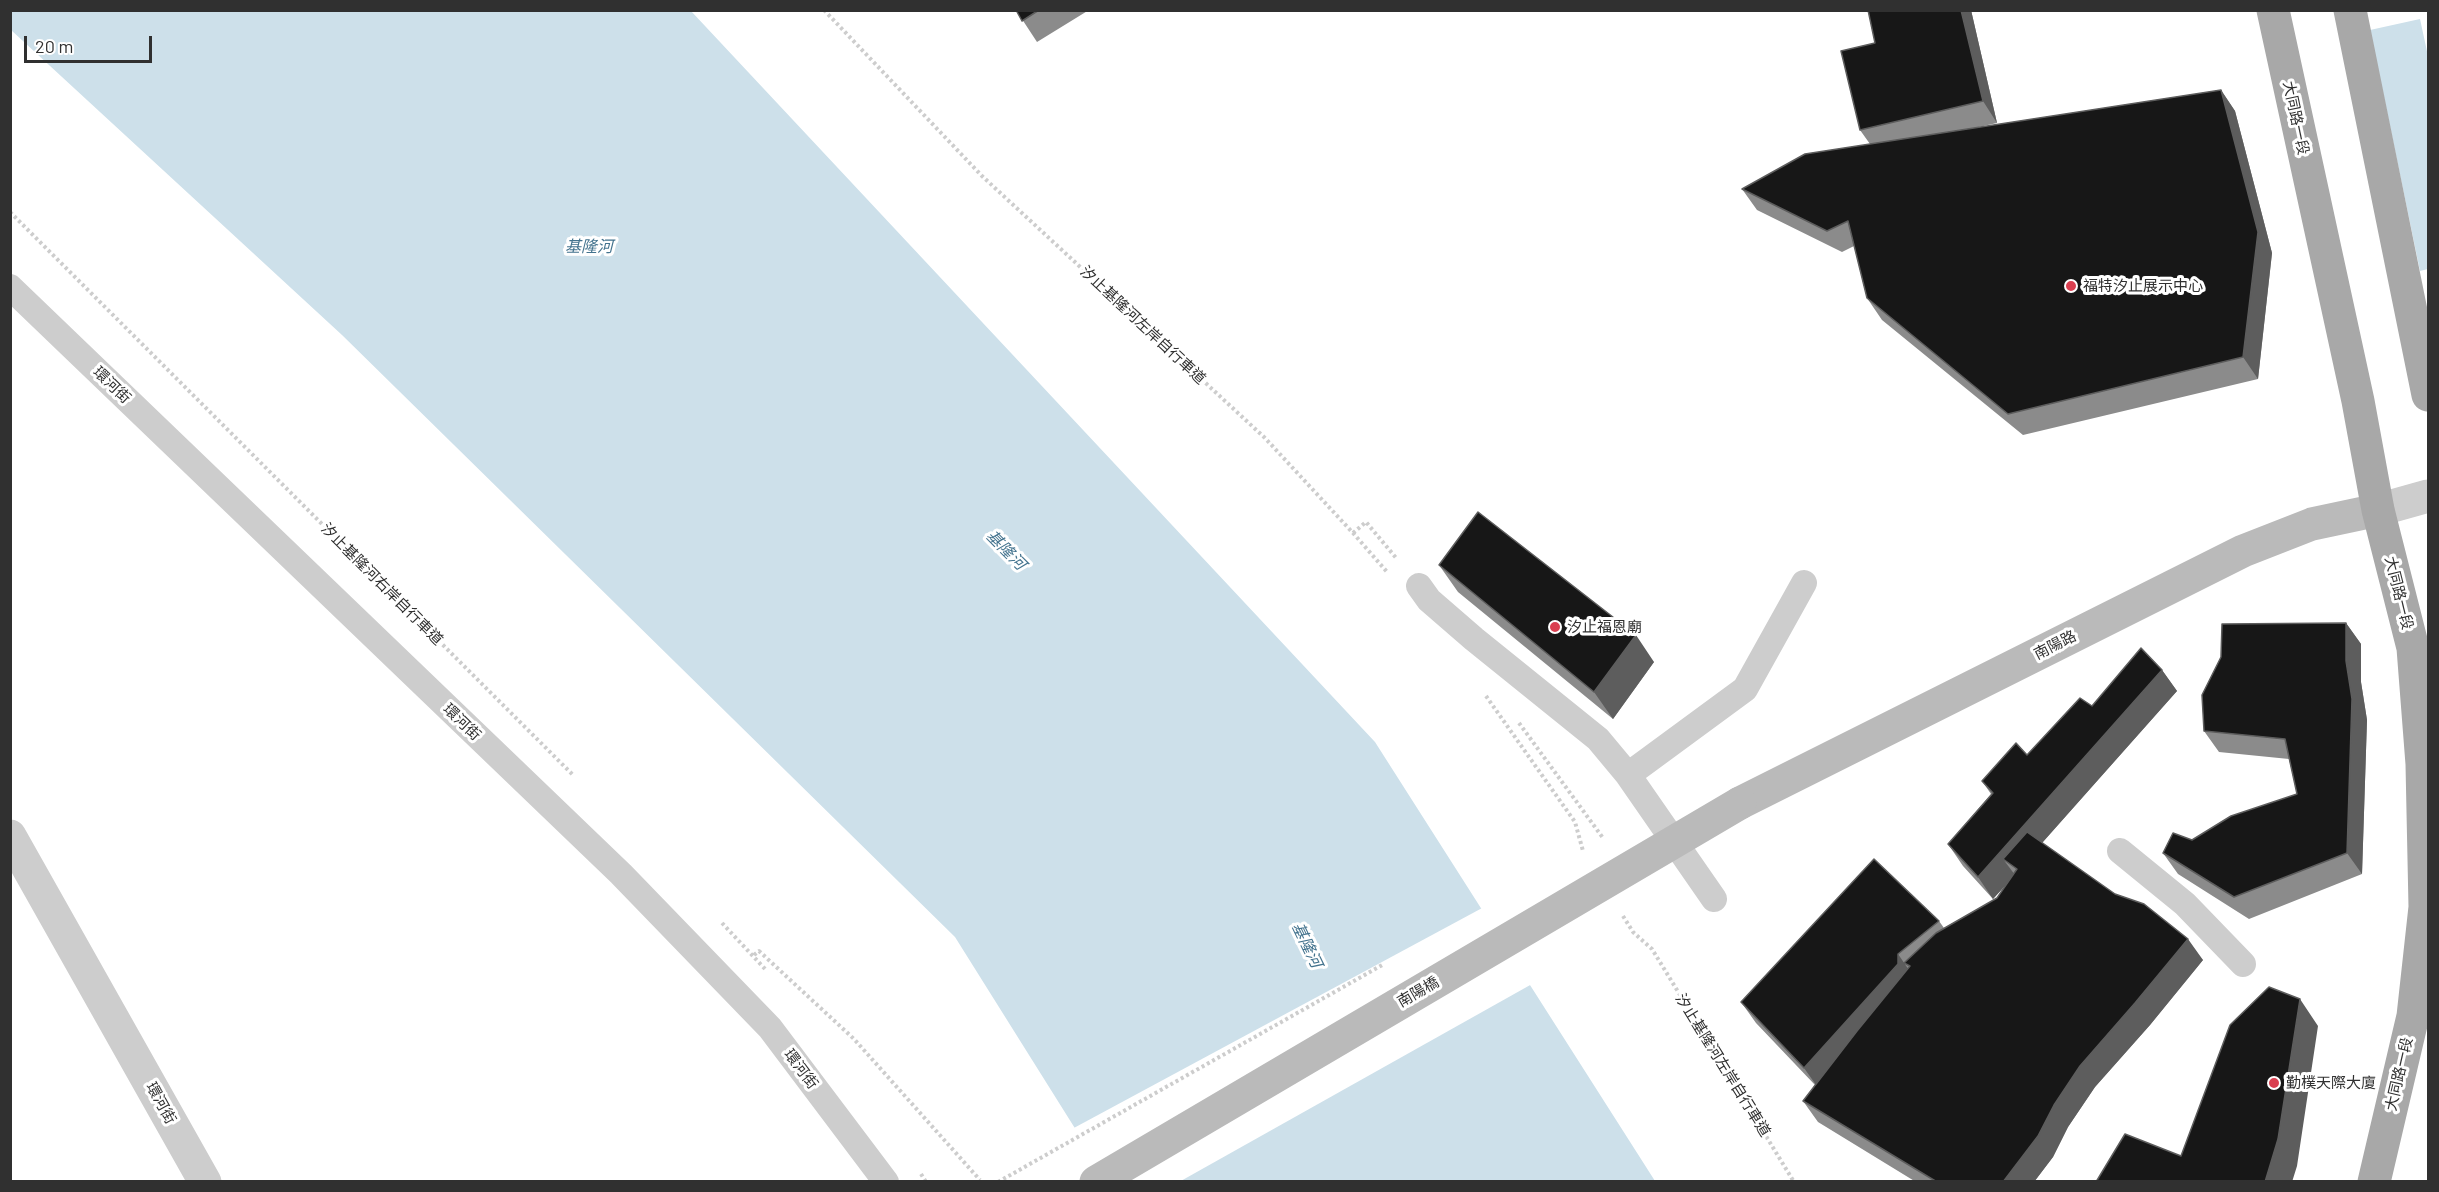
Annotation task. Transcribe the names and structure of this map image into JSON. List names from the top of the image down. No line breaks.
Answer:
{"streets":{"main road":["大同路一段"],"street":["環河街","南陽路","南陽橋"],"path":["汐止基隆河左岸自行車道","汐止基隆河右岸自行車道"]},"crossings":[["大同路一段","南陽路"],["南陽路","南陽橋"]],"water":["基隆河"],"places":["福特汐止展示中心","汐止福恩廟","勤樸天際大廈"],"scale_bar":"20 m"}
